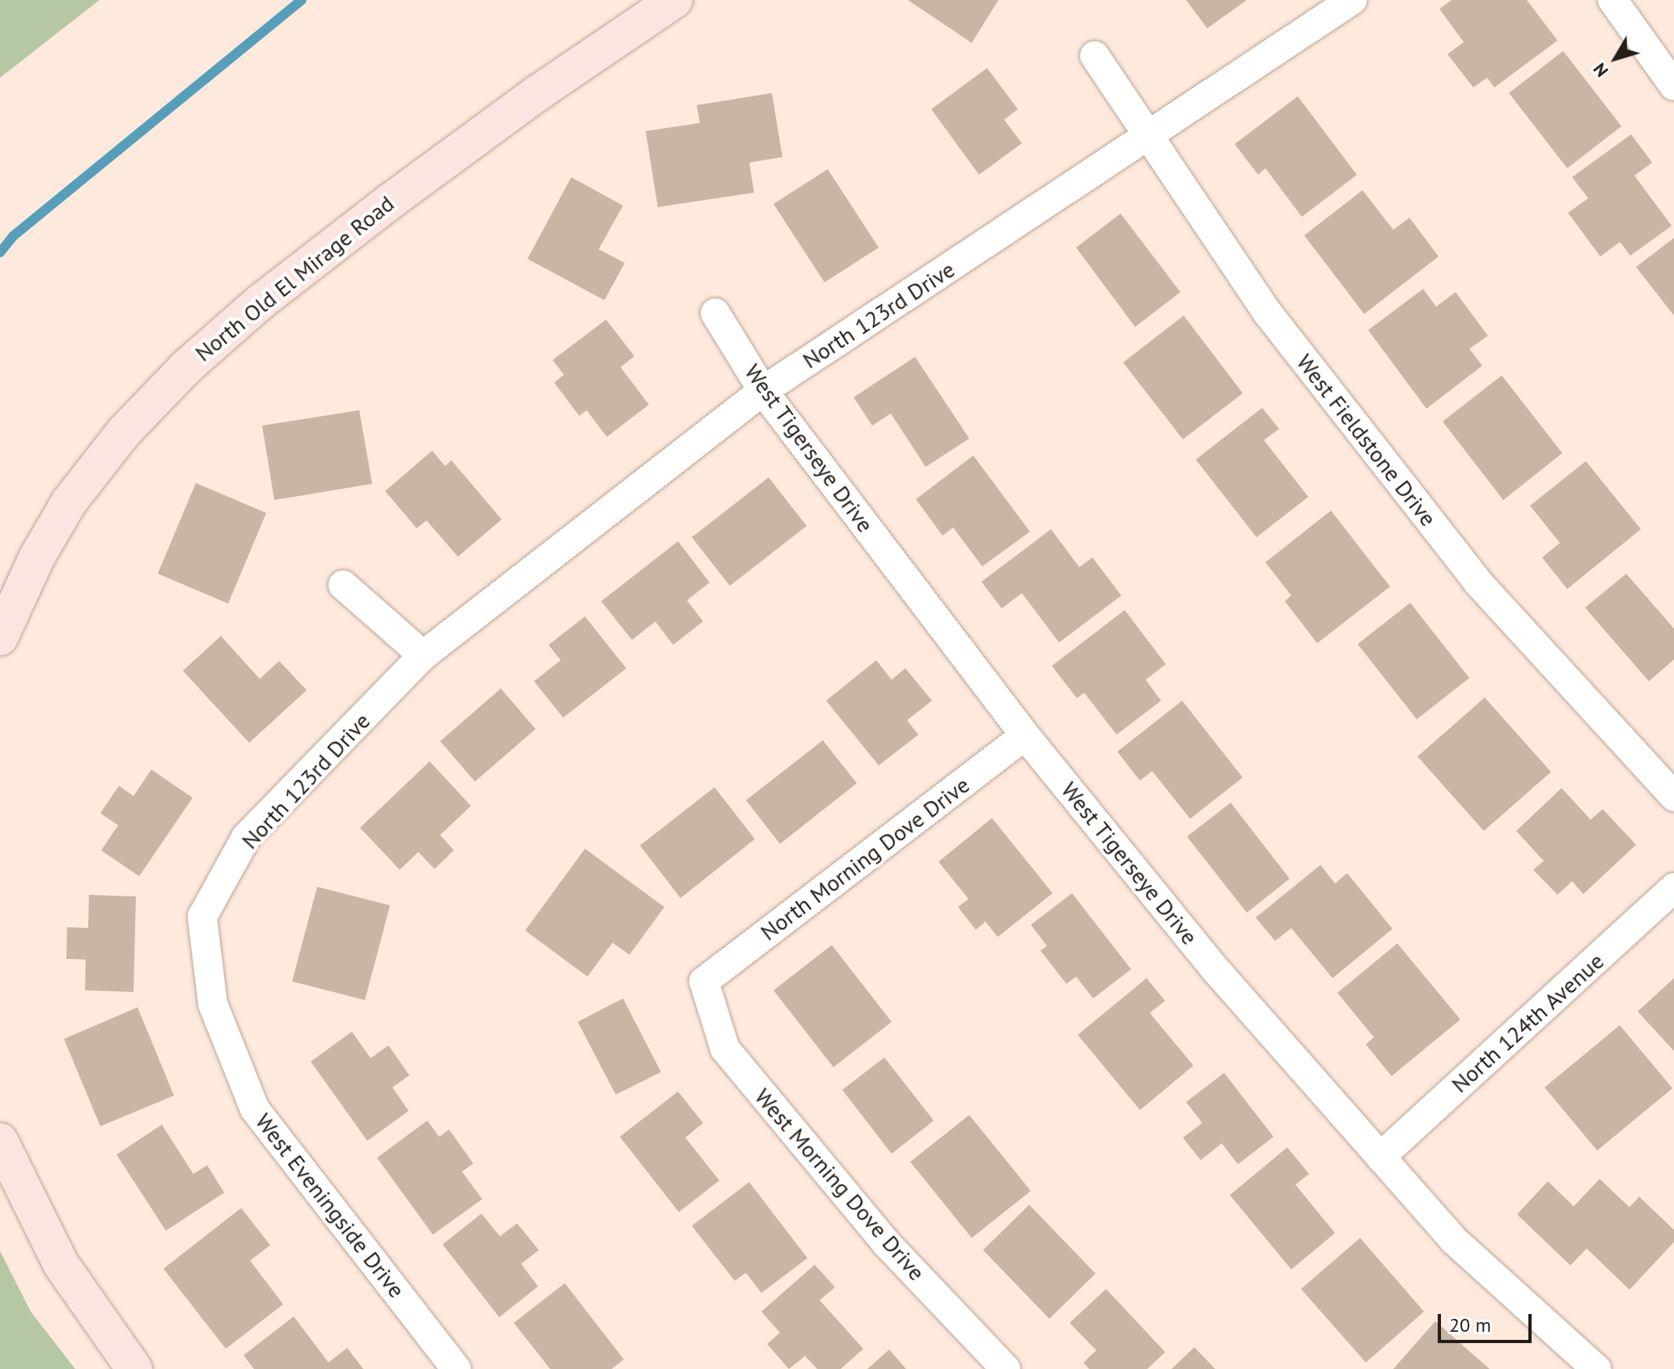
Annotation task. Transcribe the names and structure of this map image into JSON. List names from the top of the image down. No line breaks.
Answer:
{"streets":{"street":["North Old El Mirage Road","North 123rd Drive","West Fieldstone Drive","West Tigerseye Drive","North Morning Dove Drive","North 124th Avenue","West Morning Dove Drive","West Eveningside Drive"]},"crossings":[["North 123rd Drive","West Fieldstone Drive"],["North 123rd Drive","West Tigerseye Drive"],["North 123rd Drive","West Eveningside Drive"],["West Tigerseye Drive","North Morning Dove Drive"],["West Tigerseye Drive","North 124th Avenue"],["North Morning Dove Drive","West Morning Dove Drive"]],"scale_bar":"20 m","north":"bottom left"}
